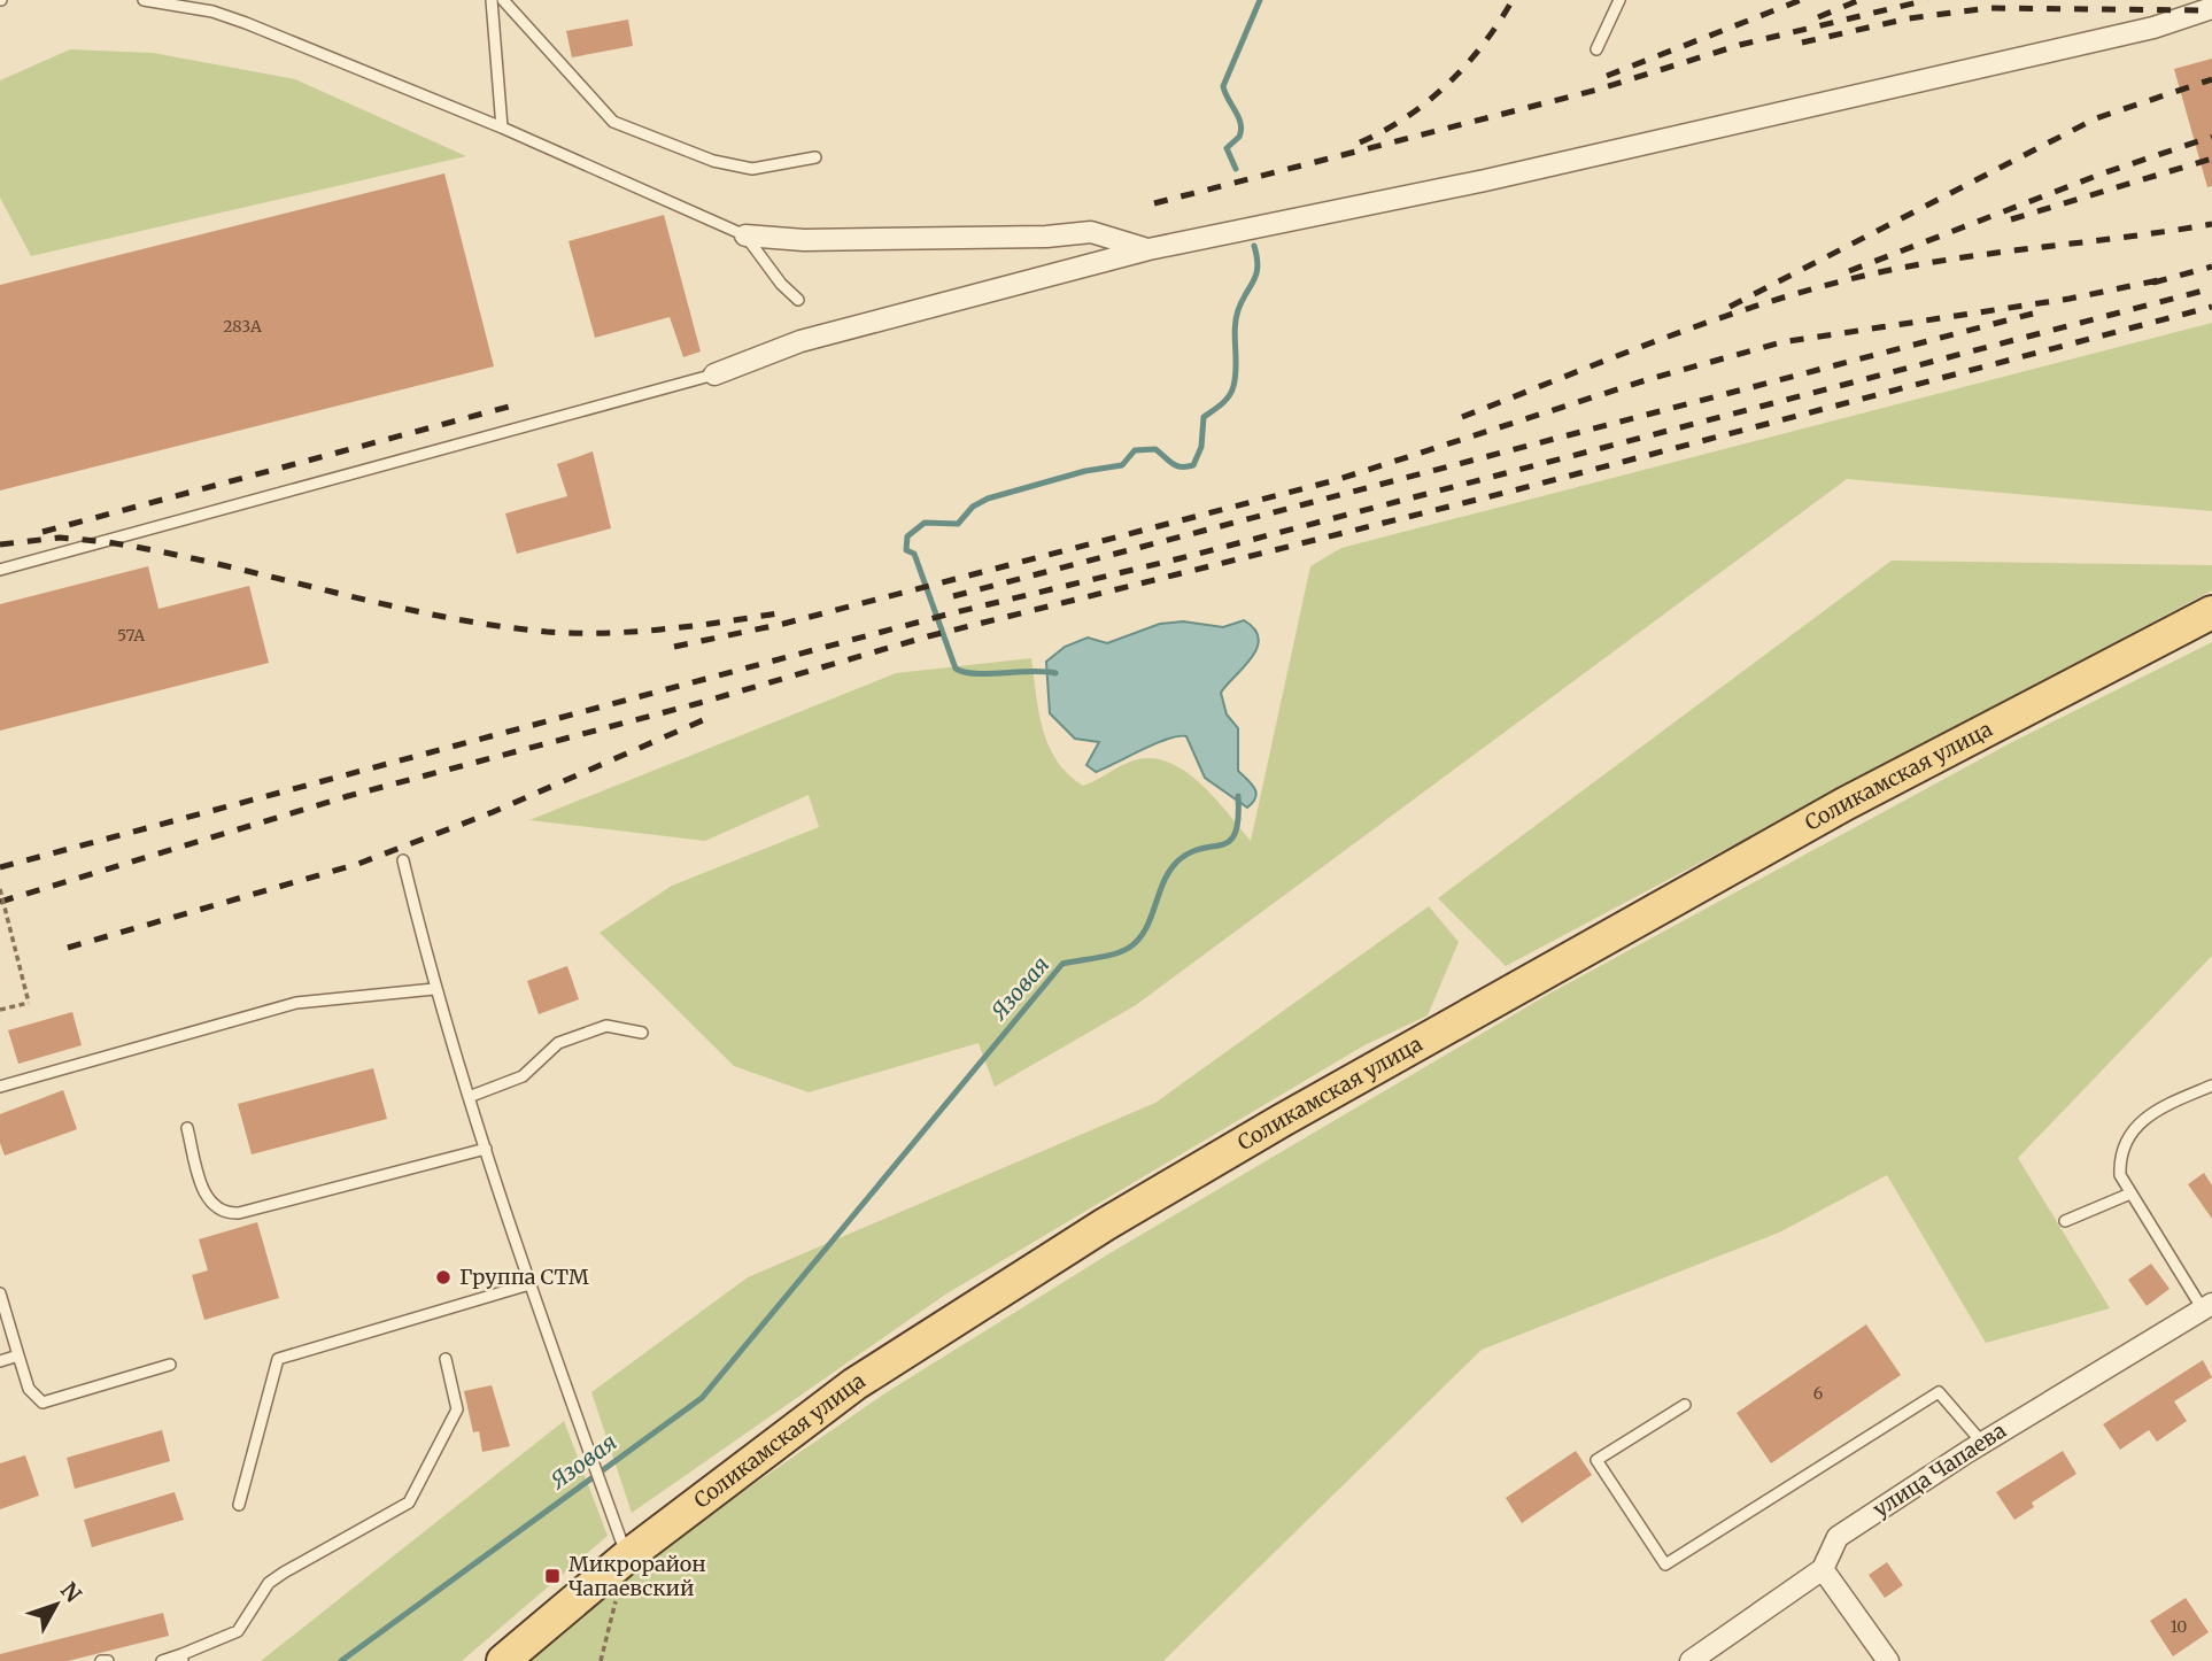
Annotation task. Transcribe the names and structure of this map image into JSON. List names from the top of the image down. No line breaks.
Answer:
{"streets":{"main road":["Соликамская улица"],"street":["улица Чапаева"]},"water":["Язовая"],"places":{"other":["Группа СТМ"],"transit":["Микрорайон Чапаевский"]},"house_numbers":["283А","57А","6","10"],"north":"top right"}
